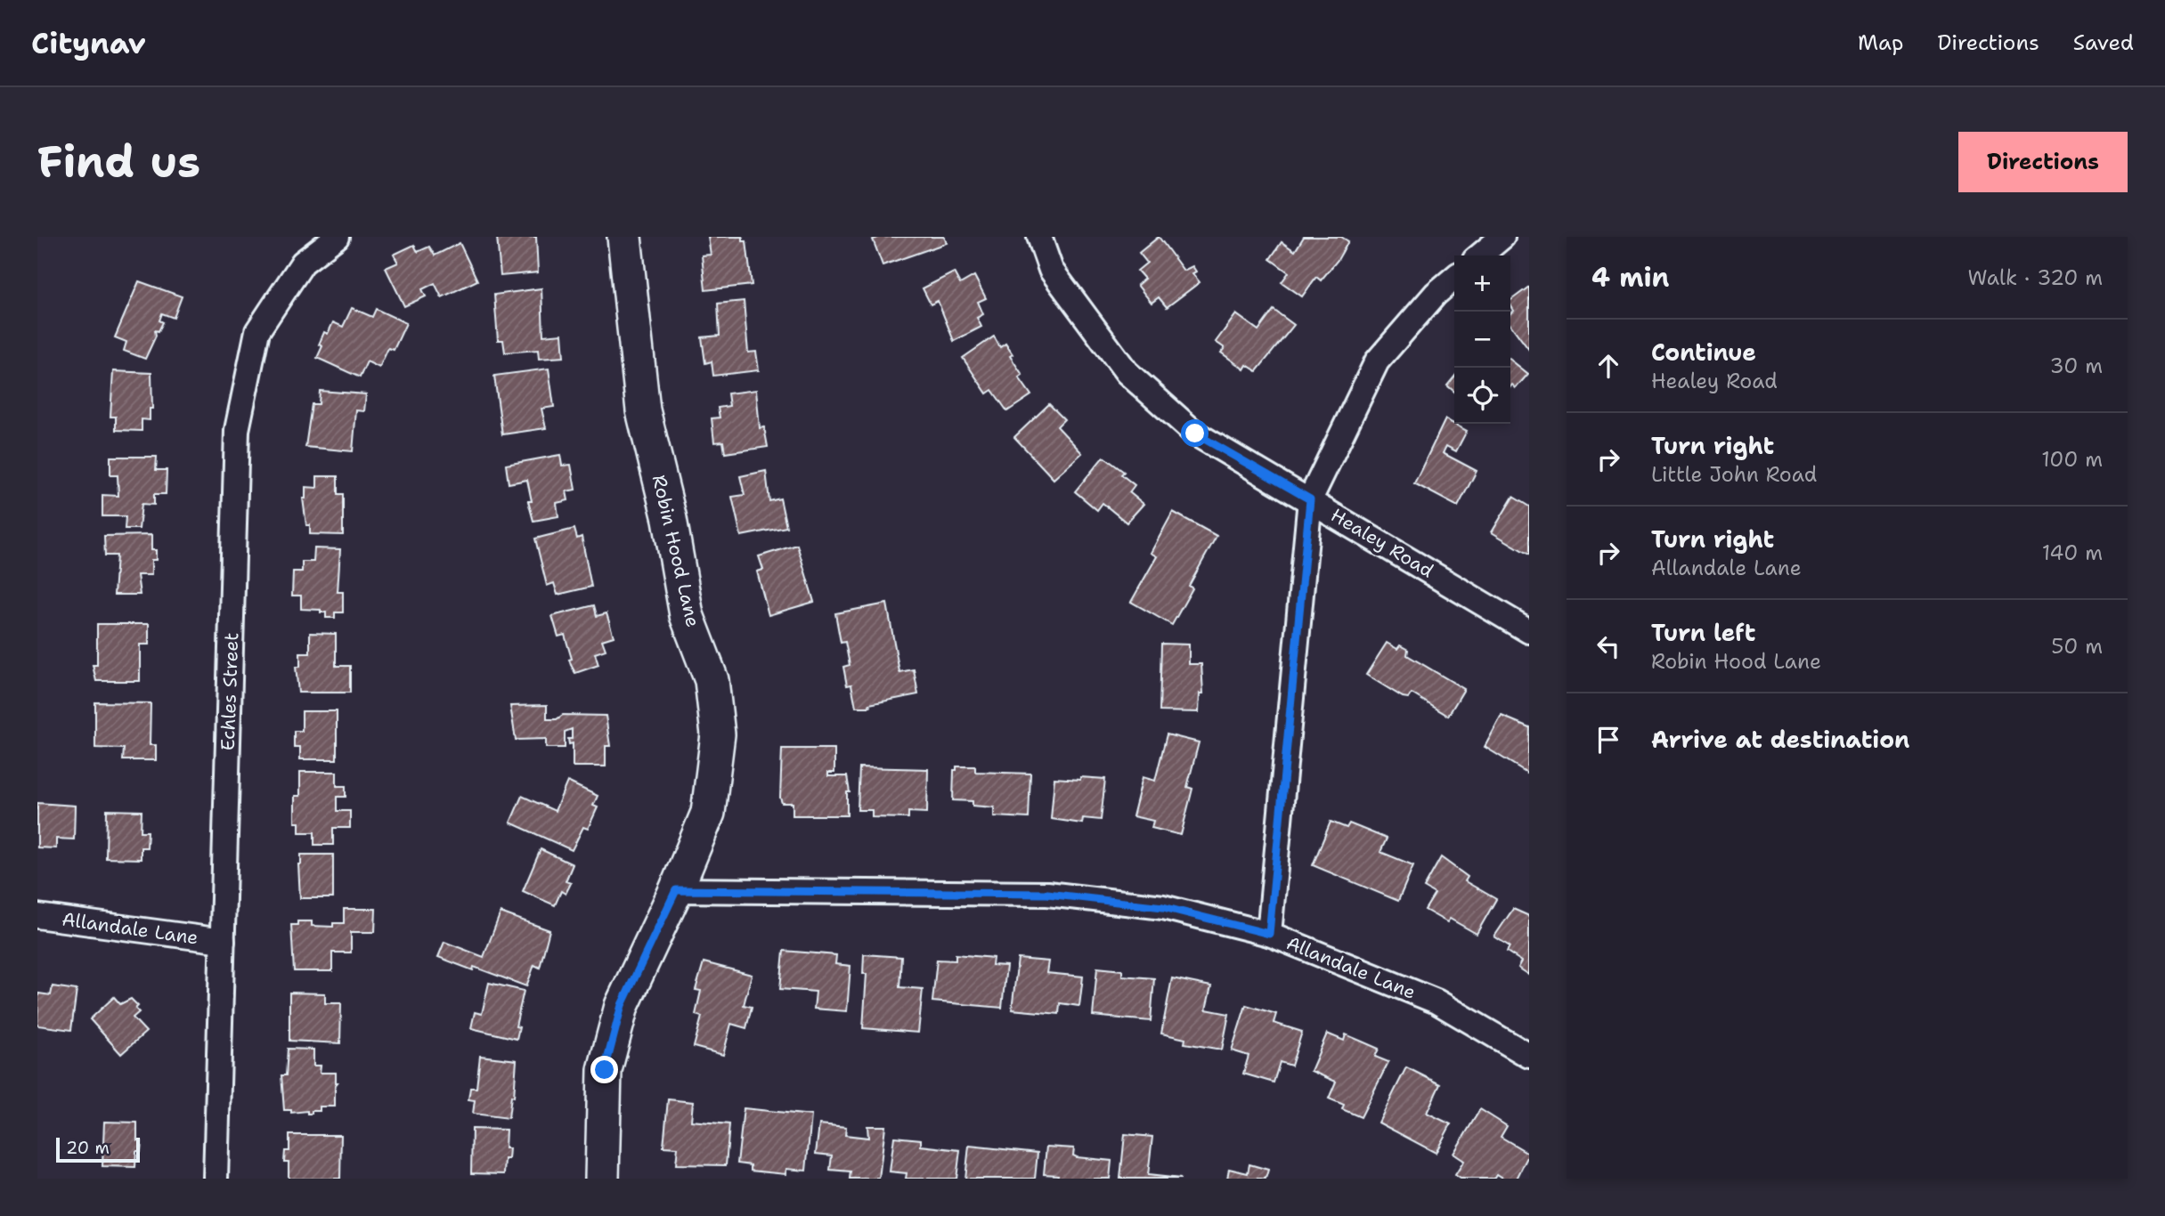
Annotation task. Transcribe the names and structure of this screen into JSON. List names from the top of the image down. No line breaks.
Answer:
{"streets":{"street":["Healey Road","Robin Hood Lane","Echles Street","Allandale Lane"]},"crossings":[["Robin Hood Lane","Allandale Lane"],["Echles Street","Allandale Lane"]],"scale_bar":"20 m","page":{"header":"Citynav","nav":["Map","Directions","Saved"],"buttons":"Directions","title":"Find us","heading":["4 min","Walk · 320 m"],"map_buttons":["+","−"],"list":[["Continue","Healey Road","30 m"],["Turn right","Little John Road","100 m"],["Turn right","Allandale Lane","140 m"],["Turn left","Robin Hood Lane","50 m"],"Arrive at destination"],"scale":"20 m"}}
